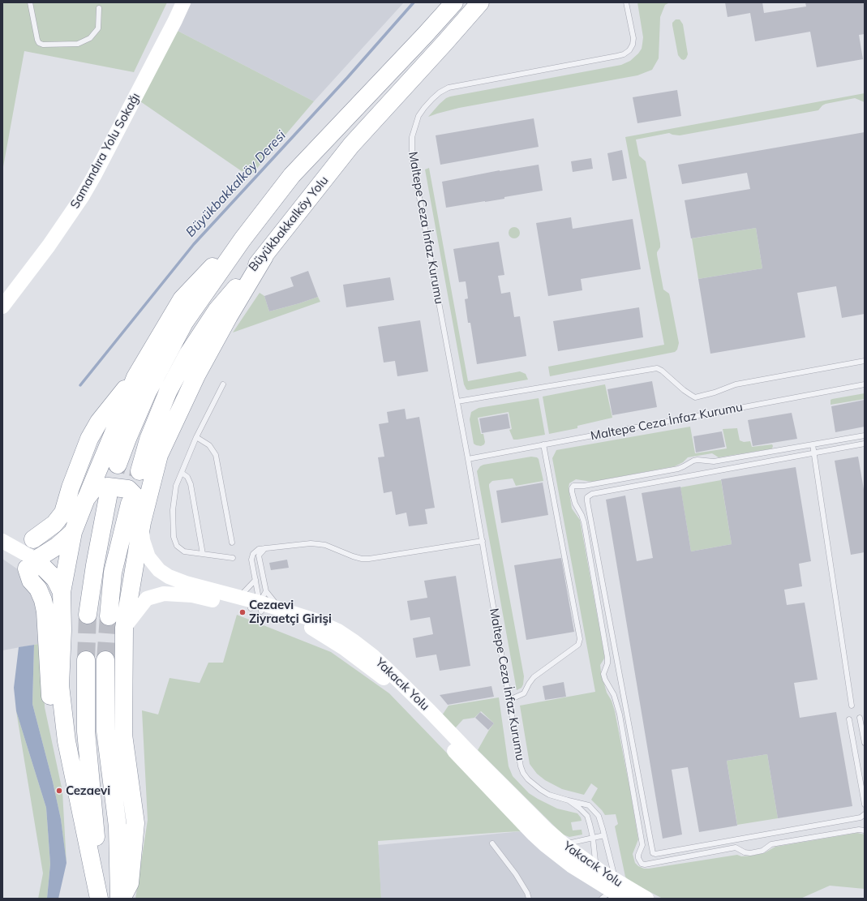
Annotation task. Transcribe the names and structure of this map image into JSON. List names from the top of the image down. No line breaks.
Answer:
{"streets":{"highway":["Büyükbakkalköy Yolu"],"main road":["Samandıra Yolu Sokağı","Yakacık Yolu"],"lane":["Maltepe Ceza İnfaz Kurumu"]},"crossings":[["Maltepe Ceza İnfaz Kurumu","Yakacık Yolu"]],"water":["Büyükbakkalköy Deresi"],"places":["Cezaevi Ziyraetçi Girişi","Cezaevi"]}
